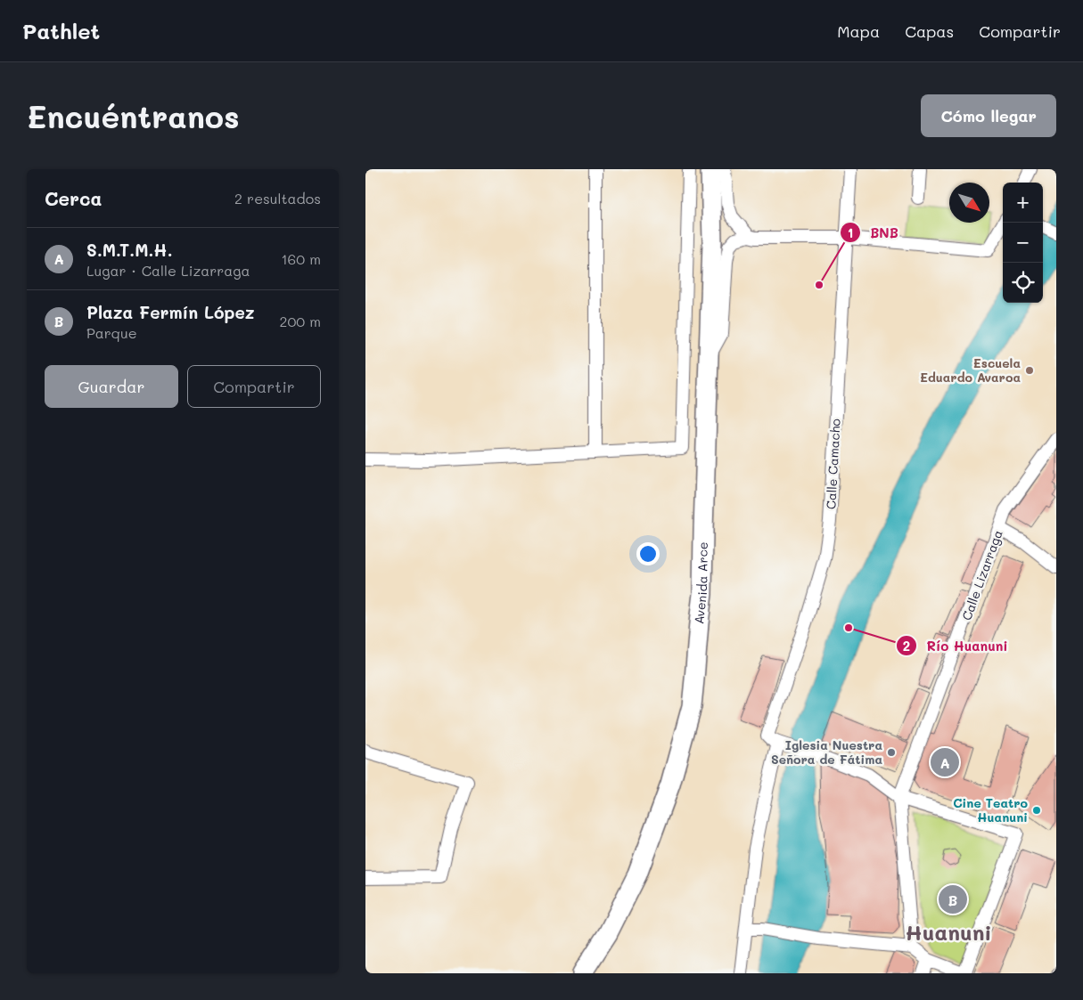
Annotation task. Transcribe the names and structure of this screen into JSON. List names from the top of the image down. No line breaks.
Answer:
{"streets":{"main road":["Avenida Arce"],"street":["Calle Camacho","Calle Lizarraga"]},"districts":["Huanuni"],"places":["BNB","Escuela Eduardo Avaroa","Río Huanuni","Iglesia Nuestra Señora de Fátima","Cine Teatro Huanuni"],"north":"bottom right","page":{"header":"Pathlet","nav":["Mapa","Capas","Compartir"],"buttons":["Cómo llegar",["Guardar","Compartir"]],"title":"Encuéntranos","heading":["Cerca","2 resultados"],"map_buttons":["+","−"],"list":[{"mark":"A","name":"S.M.T.M.H.","note":"Lugar · Calle Lizarraga","value":"160 m"},{"mark":"B","name":"Plaza Fermín López","note":"Parque","value":"200 m"}],"pins":["A","B"]}}
